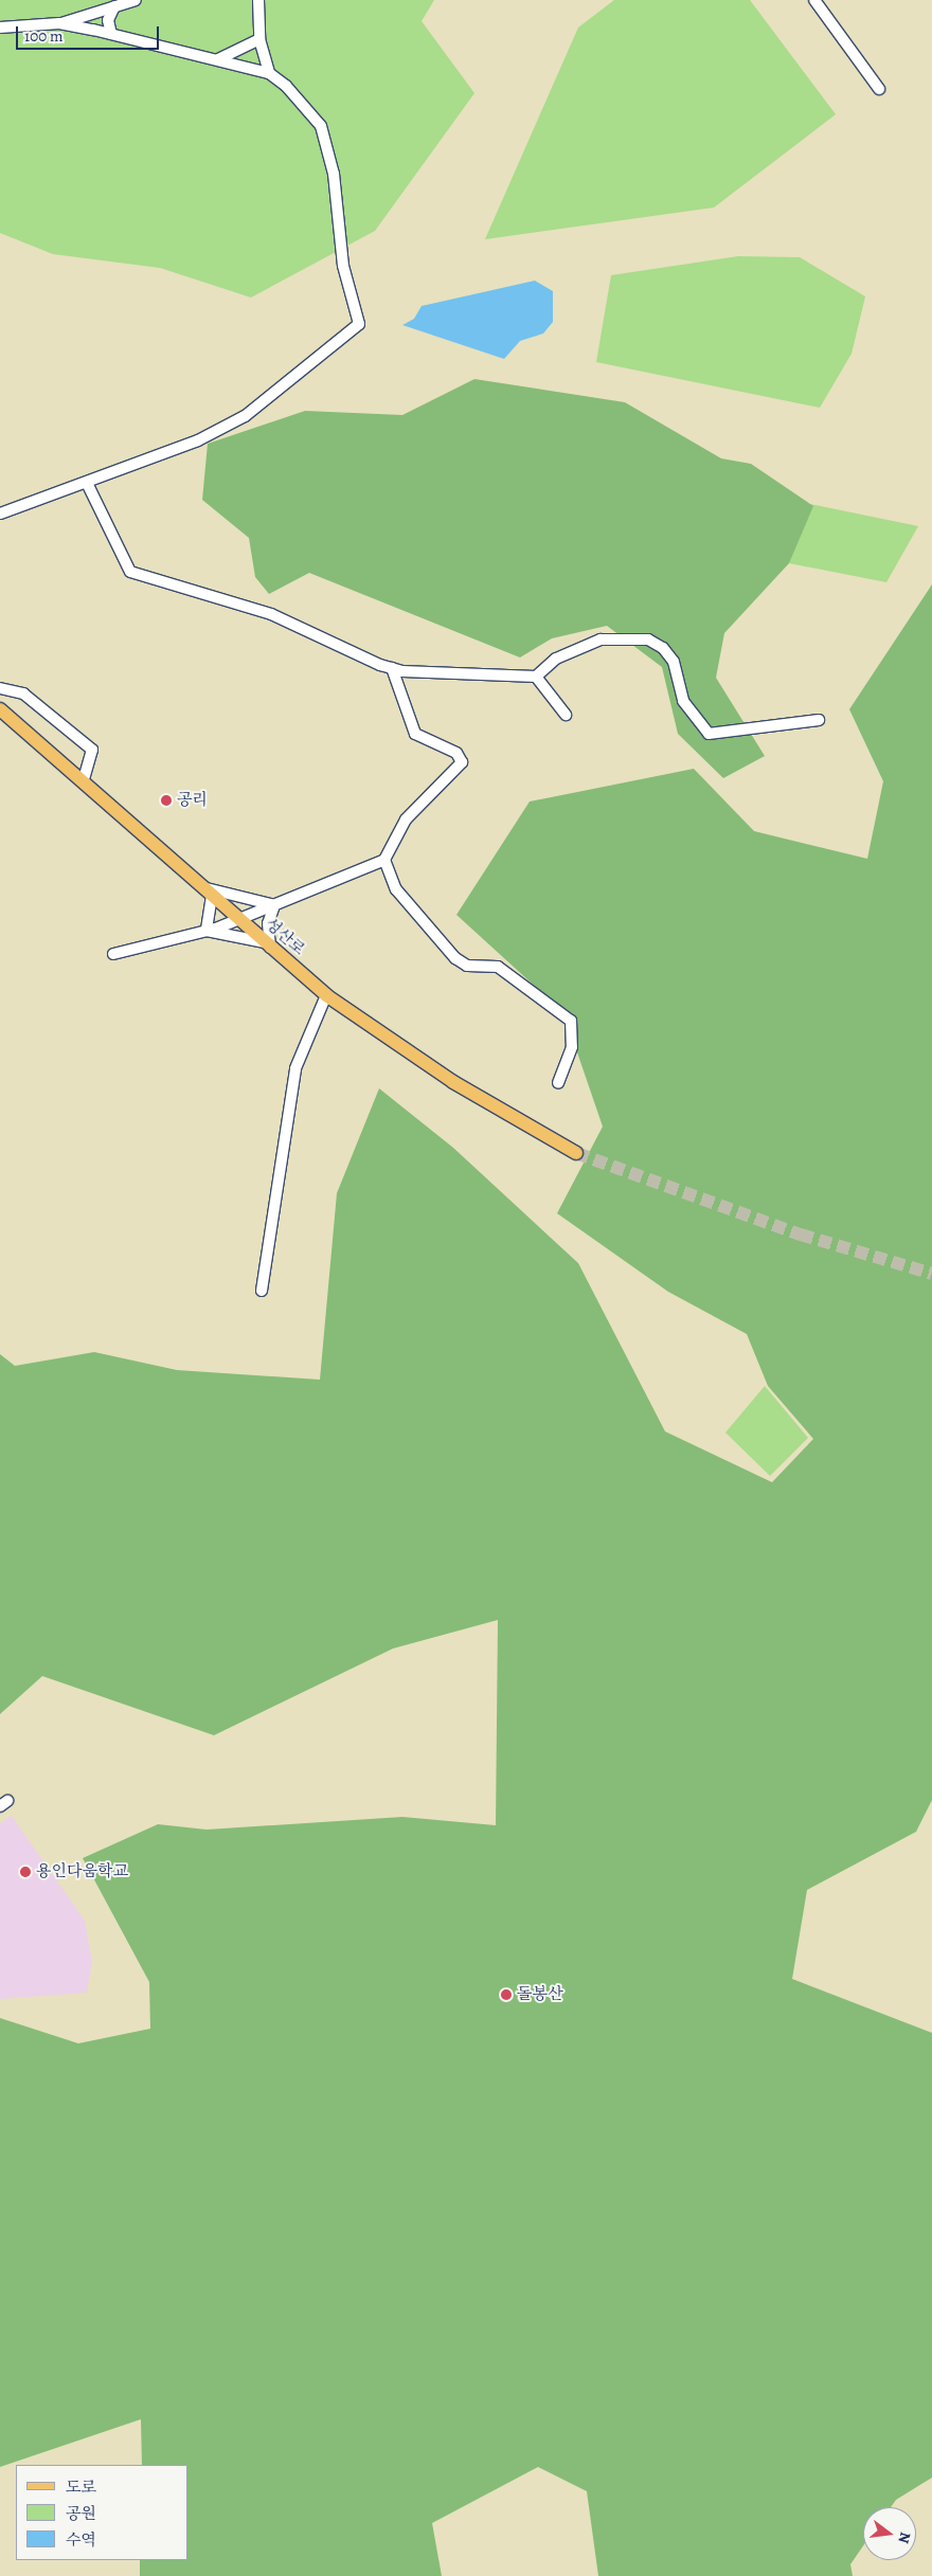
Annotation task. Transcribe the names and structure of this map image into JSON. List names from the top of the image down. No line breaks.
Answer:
{"streets":{"main road":["성산로"]},"places":["공리","용인다움학교","돌봉산"],"legend":["도로","공원","수역"],"scale_bar":"100 m","north":"right"}
